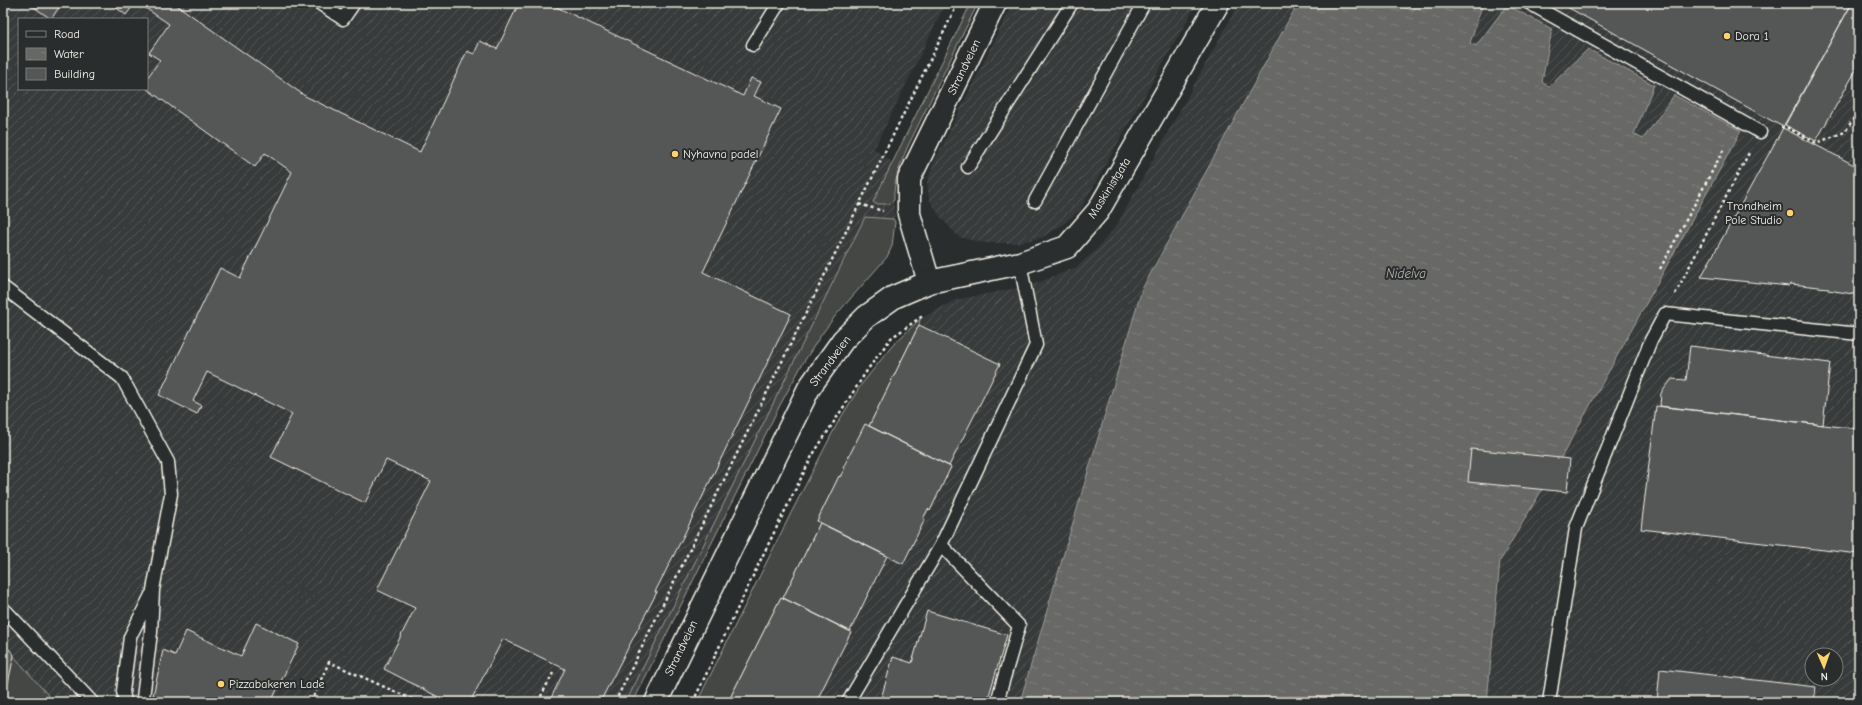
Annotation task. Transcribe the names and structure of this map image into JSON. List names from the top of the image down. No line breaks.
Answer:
{"streets":{"main road":["Strandveien","Maskinistgata"]},"crossings":[["Strandveien","Maskinistgata"]],"water":["Nidelva"],"places":["Dora 1","Nyhavna padel","Trondheim Pole Studio","Pizzabakeren Lade"],"legend":["Road","Water","Building"],"north":"bottom"}
